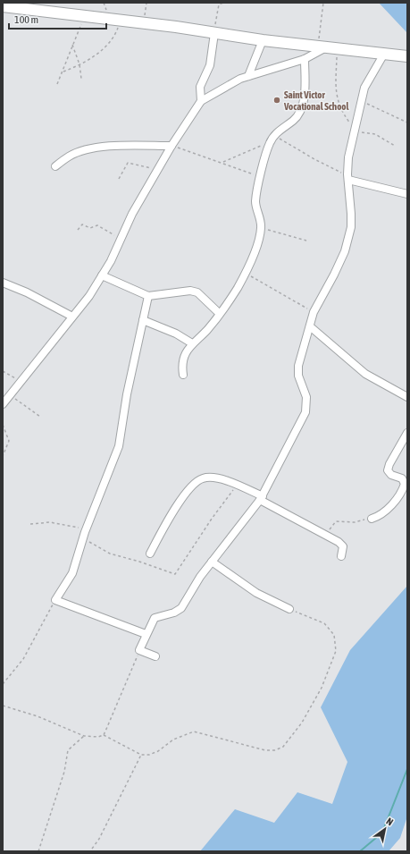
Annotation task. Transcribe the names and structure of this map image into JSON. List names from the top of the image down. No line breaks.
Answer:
{"places":["Saint Victor Vocational School"],"scale_bar":"100 m","north":"top right"}
